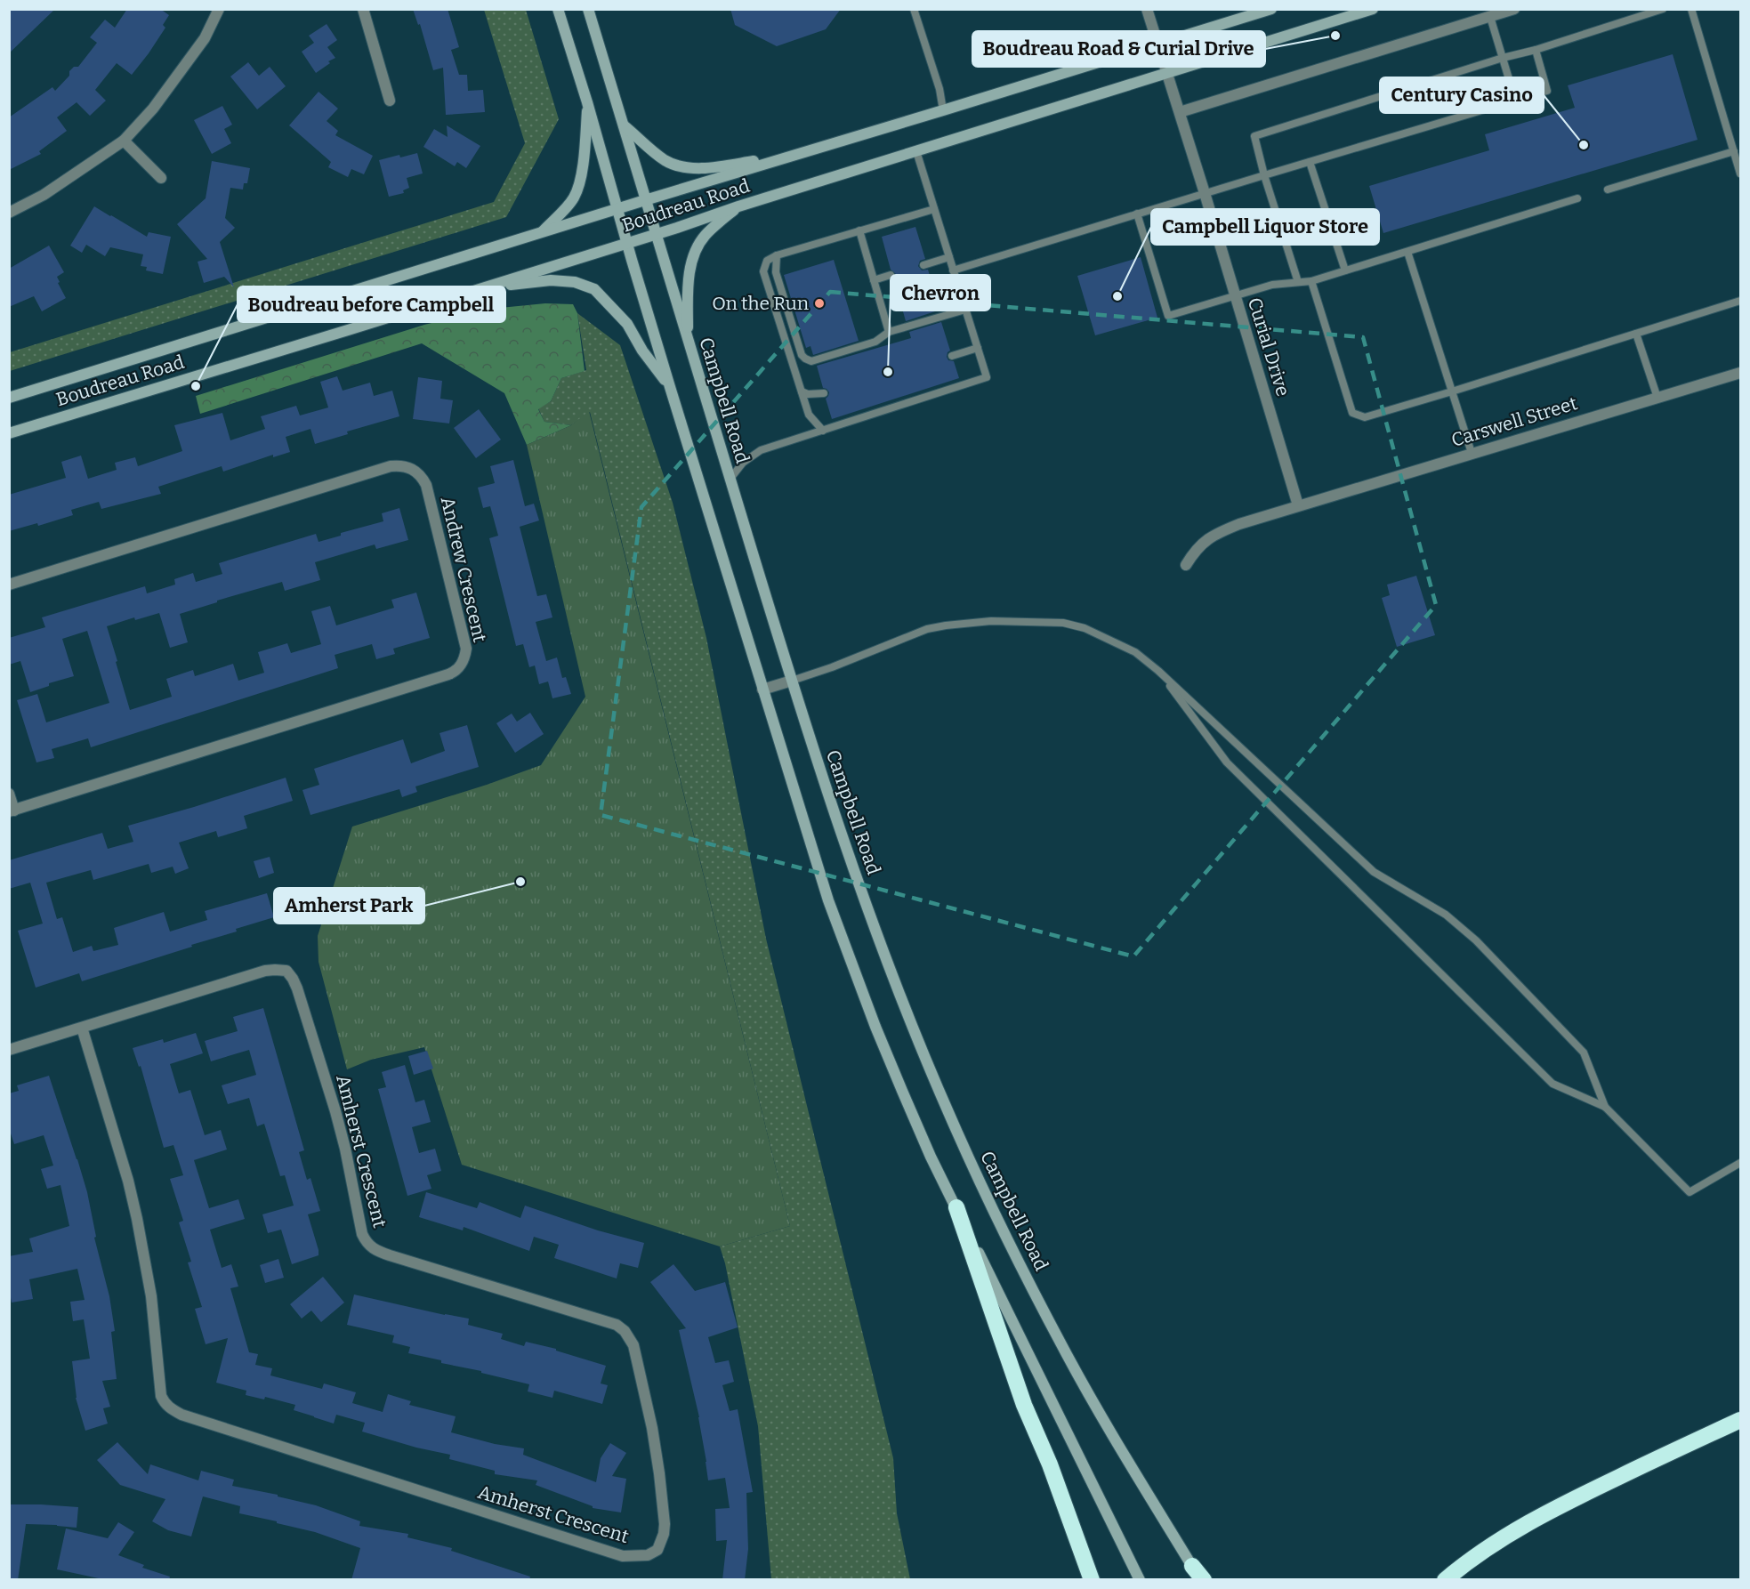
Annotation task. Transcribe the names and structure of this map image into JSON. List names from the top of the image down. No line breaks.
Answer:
{"streets":{"main road":["Boudreau Road","Campbell Road"],"street":["Curial Drive","Carswell Street","Andrew Crescent","Amherst Crescent"]},"crossings":[["Boudreau Road","Curial Drive"],["Boudreau Road","Campbell Road"],["Curial Drive","Carswell Street"]],"places":["Boudreau Road & Curial Drive","Century Casino","Campbell Liquor Store","On the Run","Chevron","Boudreau before Campbell","Amherst Park"]}
